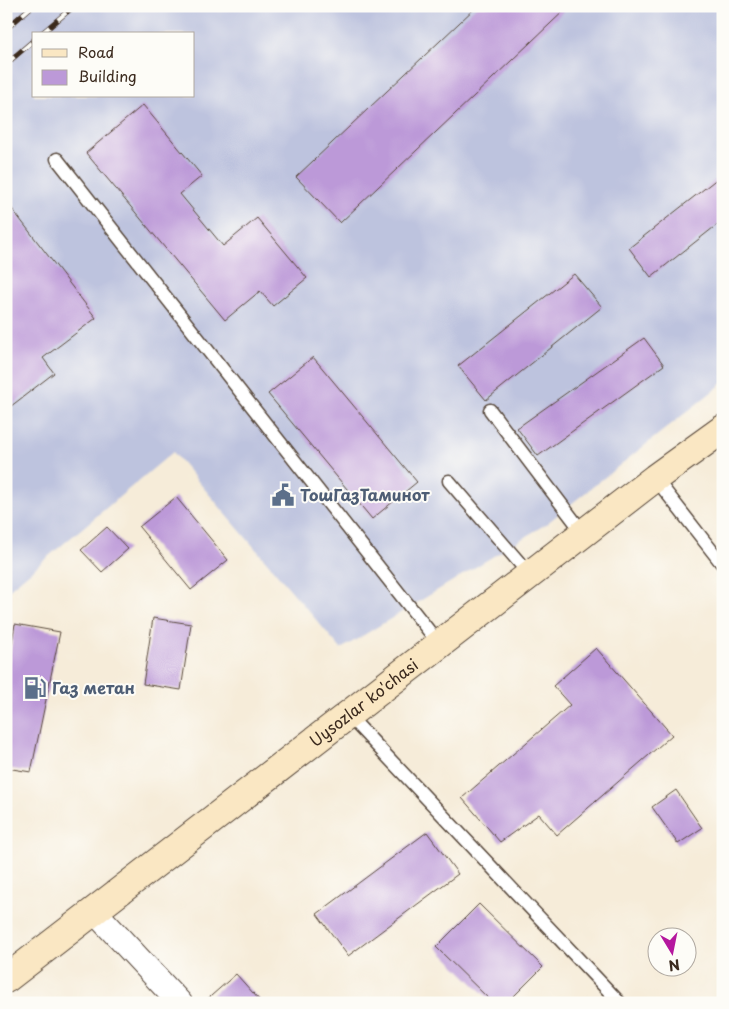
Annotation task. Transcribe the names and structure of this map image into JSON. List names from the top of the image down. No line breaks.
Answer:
{"streets":{"main road":["Uysozlar ko'chasi"]},"places":{"public building":["ТошГазТаминот"],"fuel station":["Газ метан"]},"legend":["Road","Building"],"north":"bottom"}
